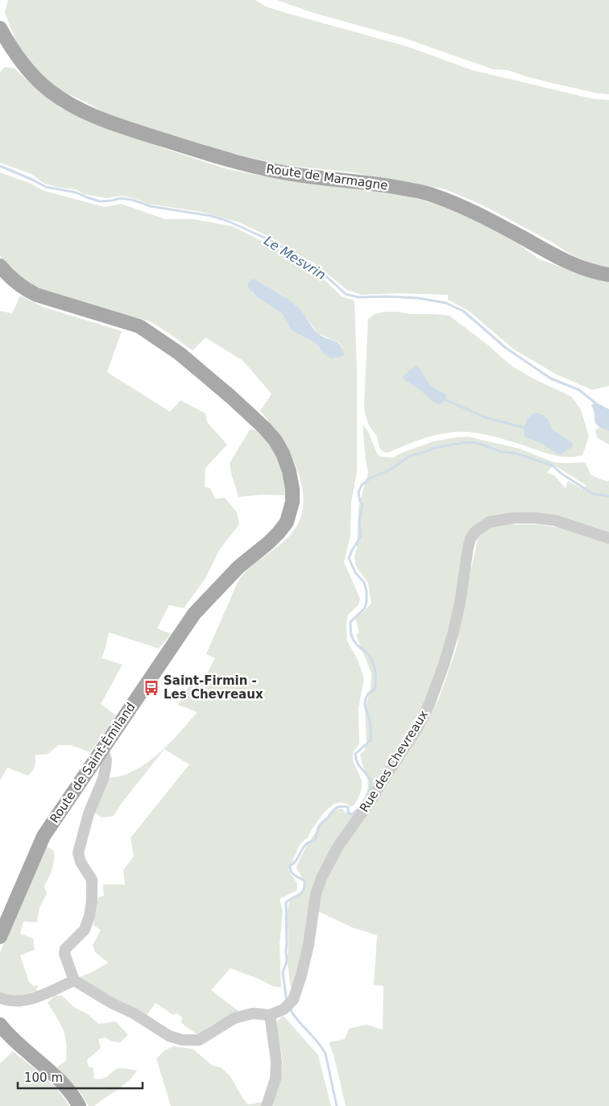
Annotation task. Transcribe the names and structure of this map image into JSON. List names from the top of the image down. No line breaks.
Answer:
{"streets":{"main road":["Route de Marmagne","Route de Saint-Émiland"],"street":["Rue des Chevreaux"]},"water":["Le Mesvrin"],"places":{"bus stop":["Saint-Firmin - Les Chevreaux"]},"scale_bar":"100 m"}
